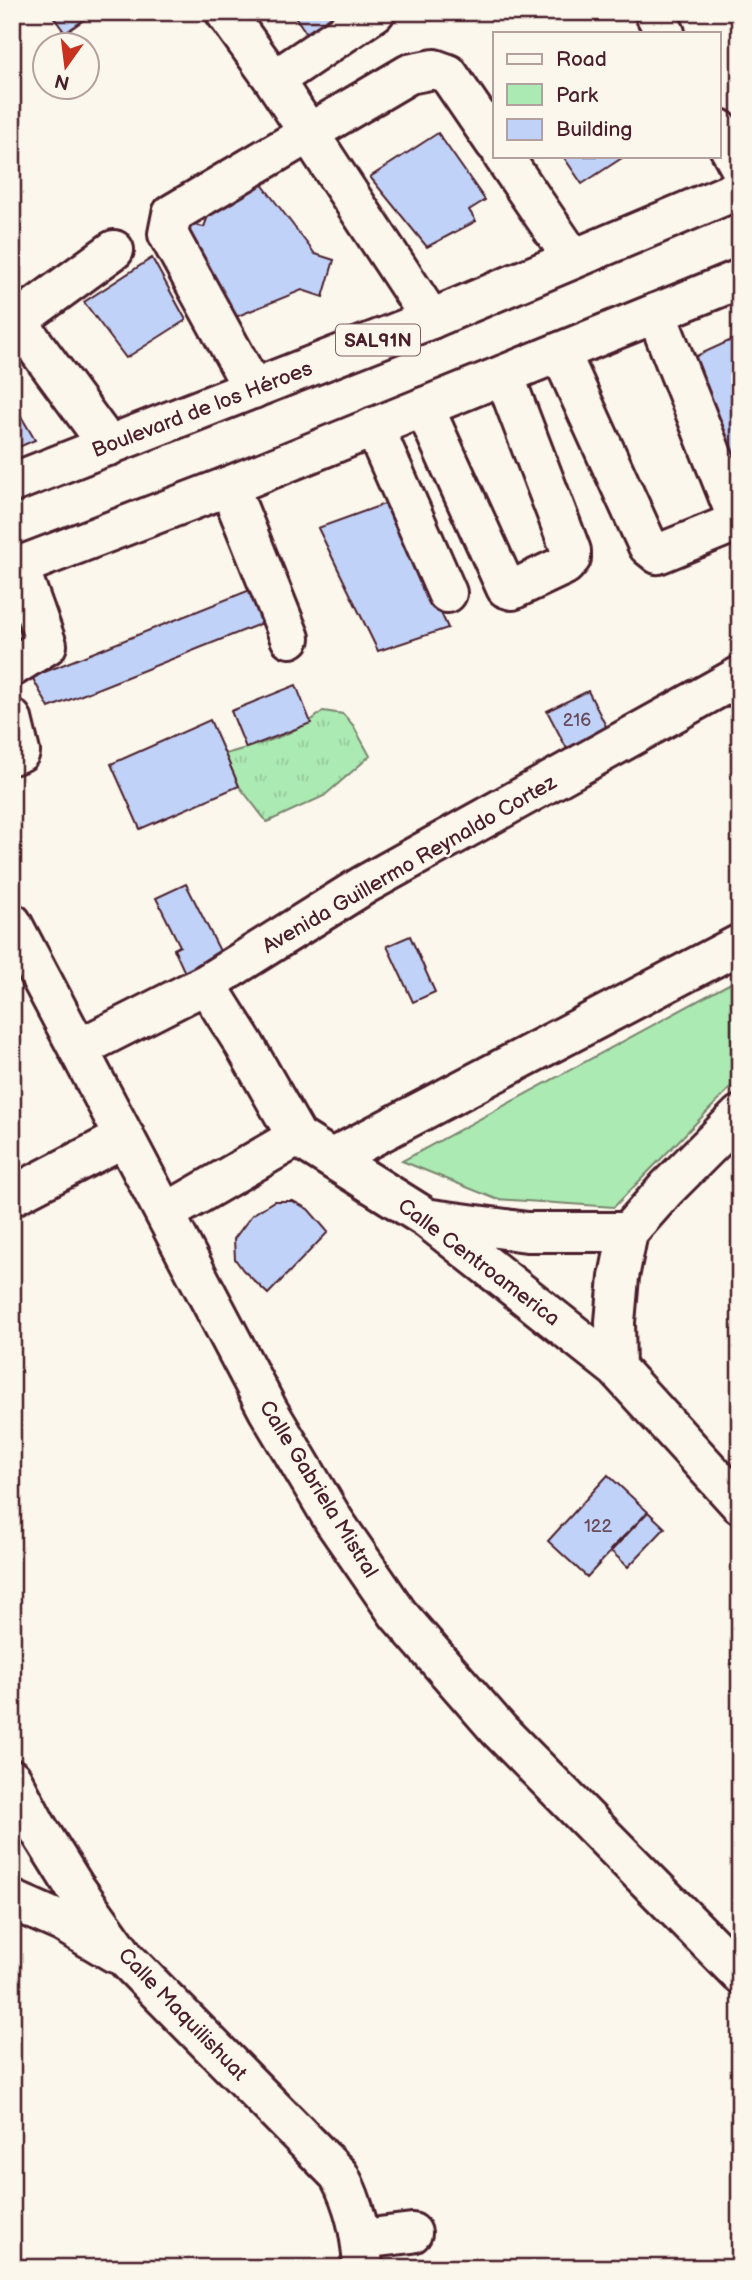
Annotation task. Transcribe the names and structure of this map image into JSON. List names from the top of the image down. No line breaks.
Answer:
{"streets":{"street":["SAL91N","Boulevard de los Héroes","Avenida Guillermo Reynaldo Cortez","Calle Centroamerica","Calle Gabriela Mistral","Calle Maquilishuat"]},"crossings":[["Avenida Guillermo Reynaldo Cortez","Calle Gabriela Mistral"]],"house_numbers":["216","122"],"legend":["Road","Park","Building"],"north":"bottom"}
